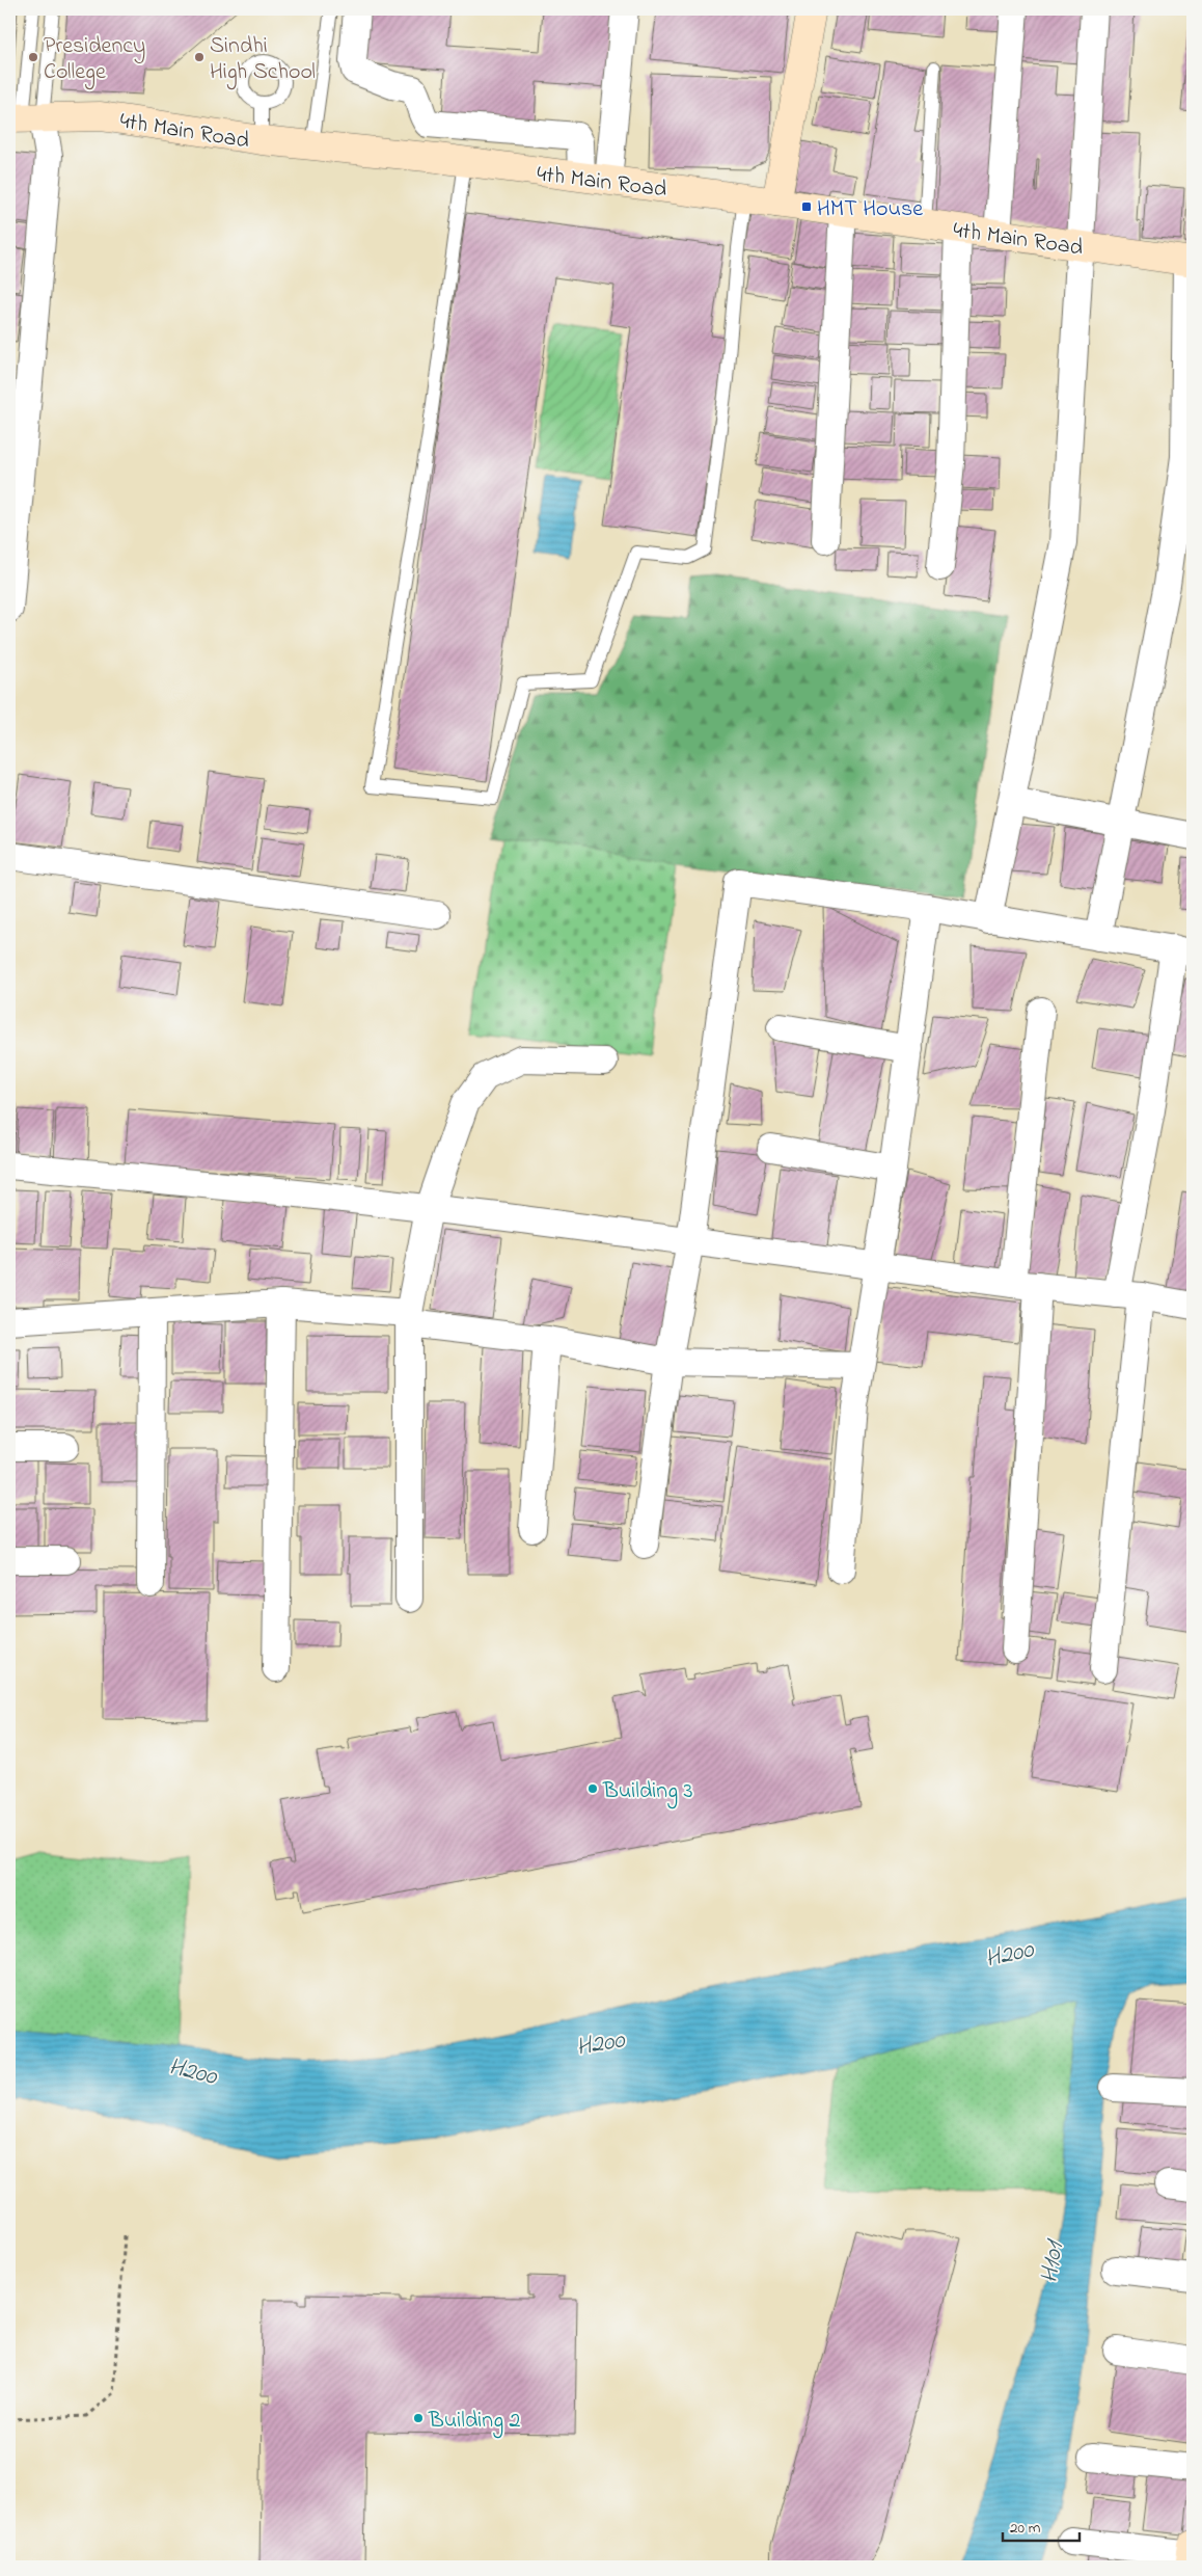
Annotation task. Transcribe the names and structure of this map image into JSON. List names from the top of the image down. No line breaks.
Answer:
{"streets":{"street":["4th Main Road"]},"water":["H200","H101"],"places":{"other":["Presidency College","Sindhi High School","Building 3","Building 2"],"transit":["HMT House"]},"scale_bar":"20 m"}
